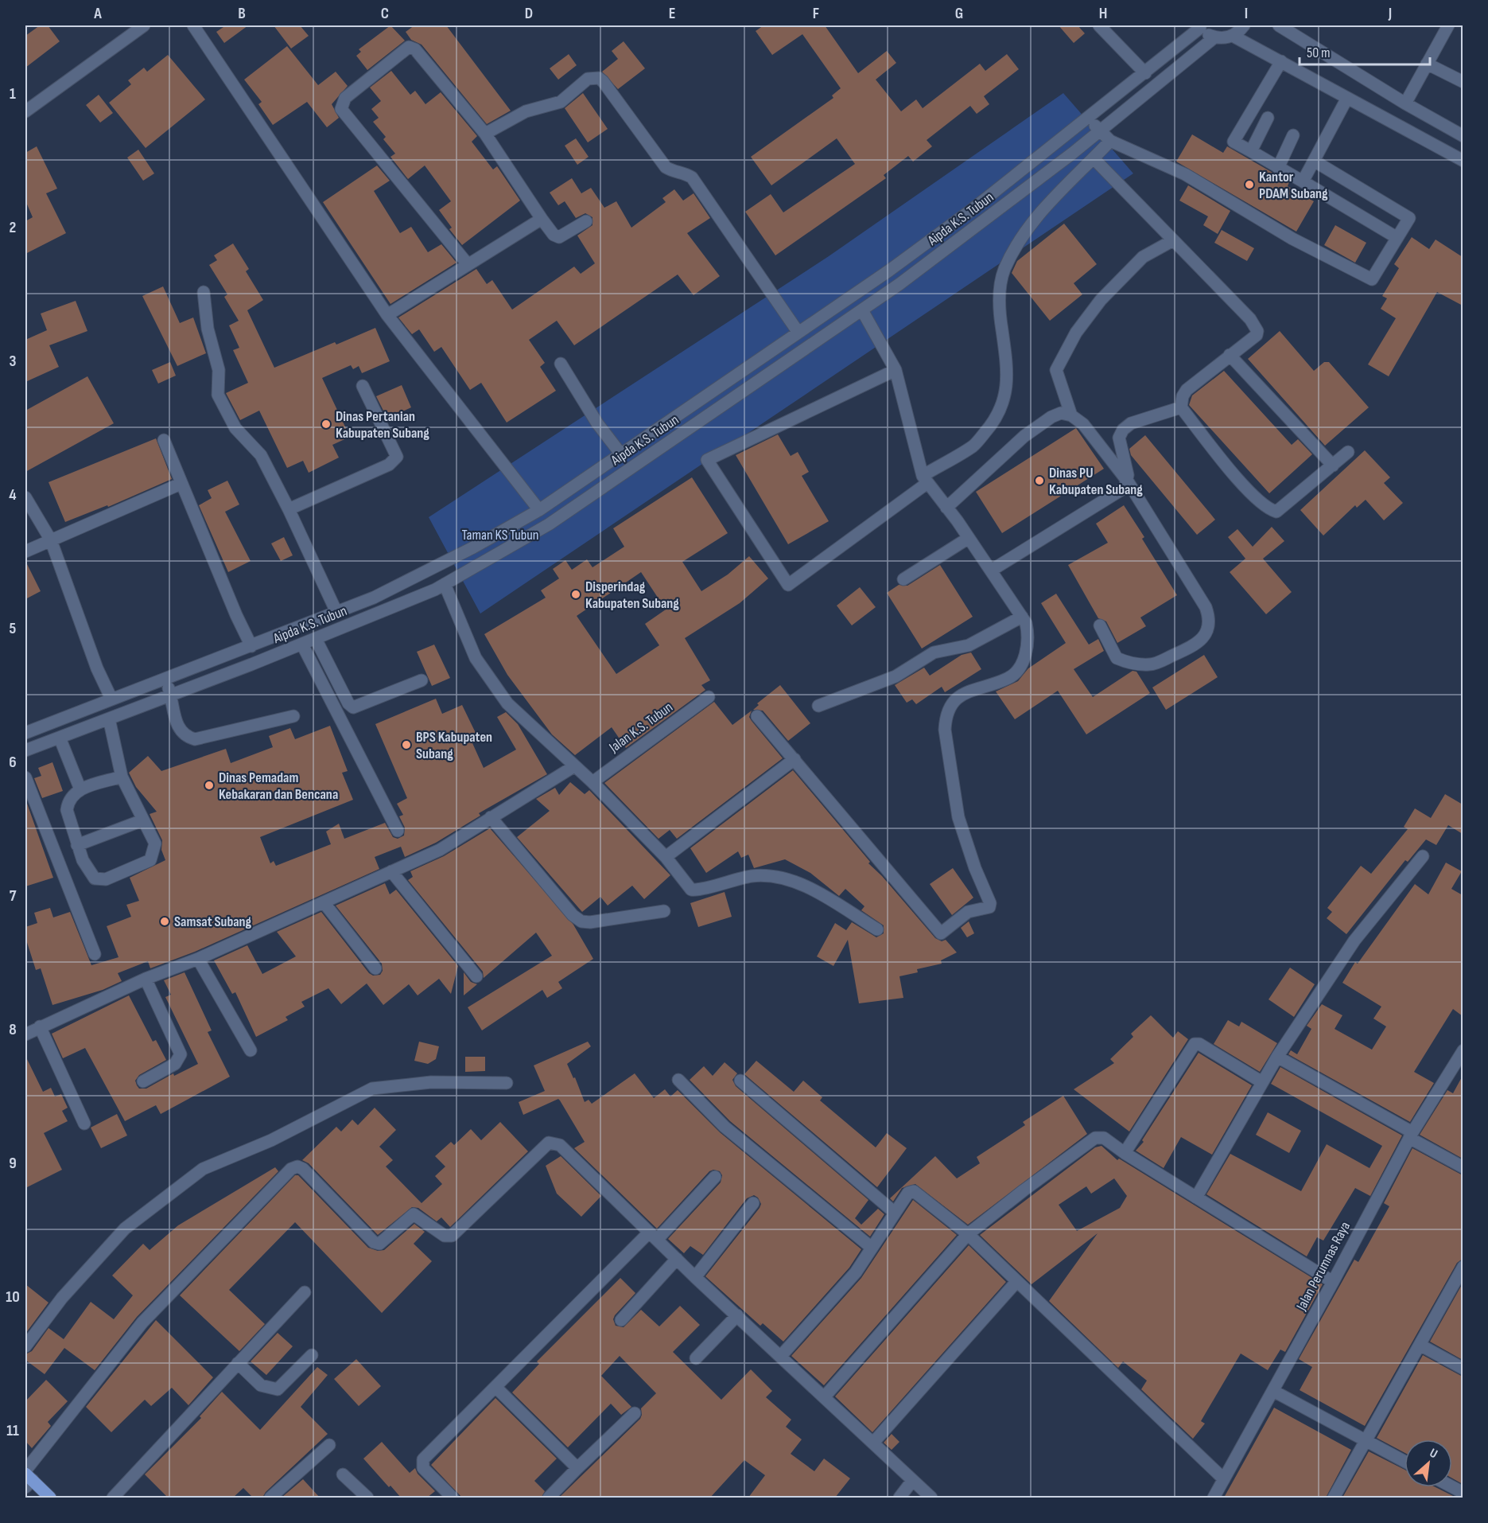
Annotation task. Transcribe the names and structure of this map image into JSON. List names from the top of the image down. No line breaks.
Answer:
{"streets":{"street":["Aipda K.S. Tubun","Jalan K.S. Tubun","Jalan Perumnas Raya"]},"parks":["Taman KS Tubun"],"places":["Kantor PDAM Subang","Dinas Pertanian Kabupaten Subang","Dinas PU Kabupaten Subang","Disperindag Kabupaten Subang","BPS Kabupaten Subang","Dinas Pemadam Kebakaran dan Bencana","Samsat Subang"],"scale_bar":"50 m","north":"top right","grid":{"columns":["A","B","C","D","E","F","G","H","I","J"],"rows":["1","2","3","4","5","6","7","8","9","10","11"]}}
